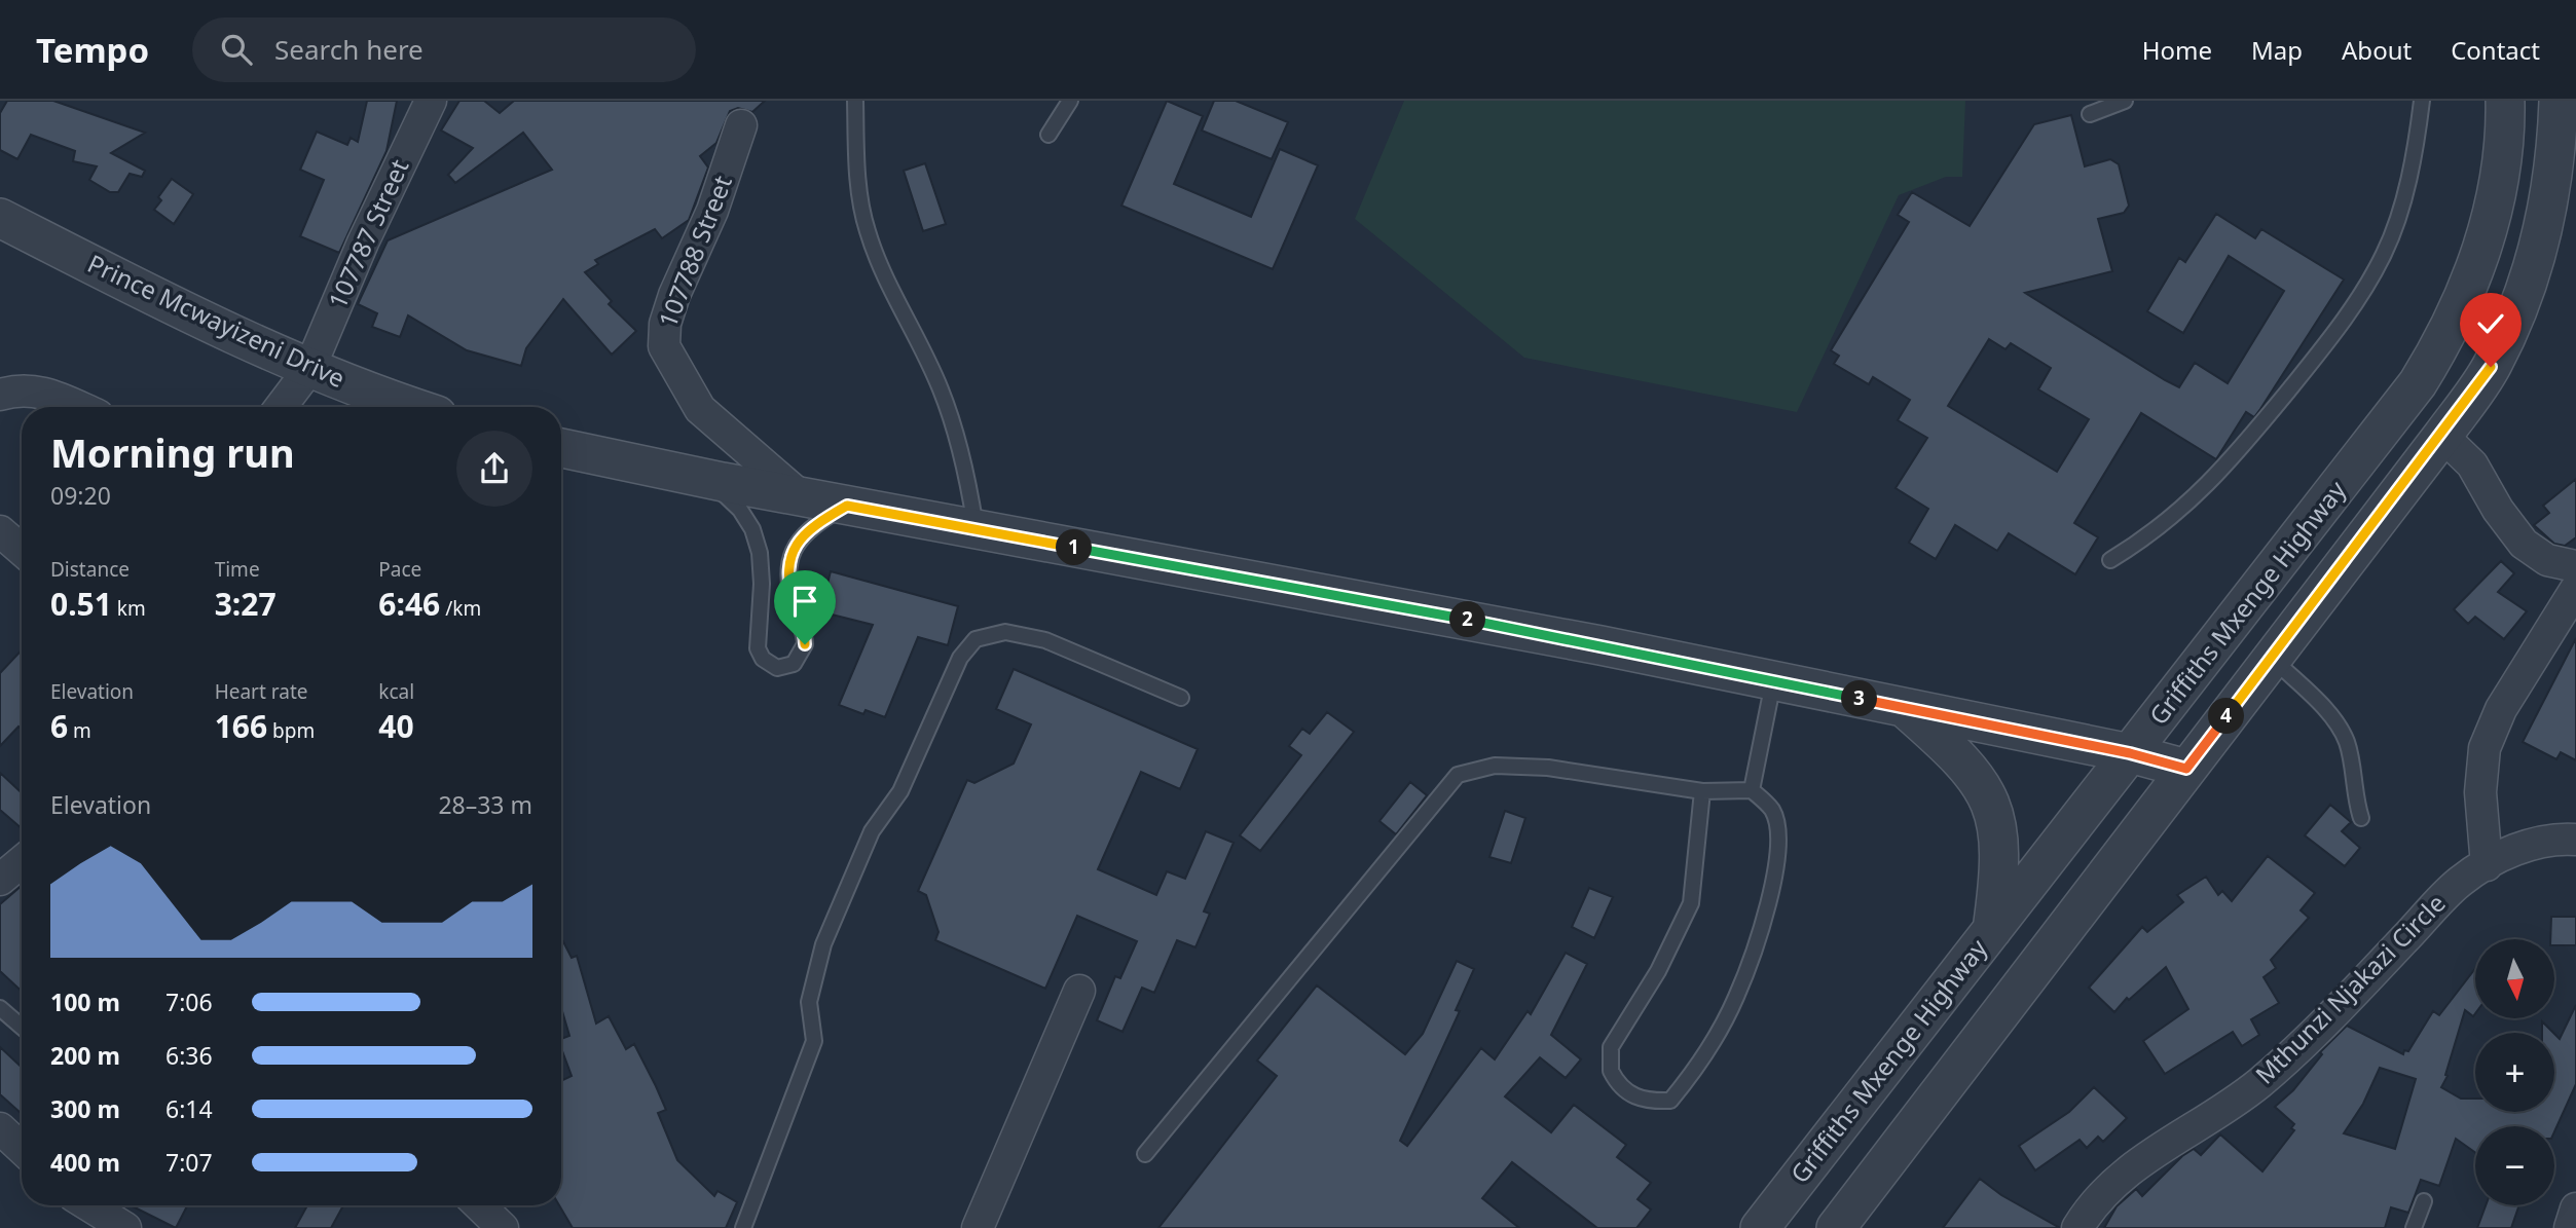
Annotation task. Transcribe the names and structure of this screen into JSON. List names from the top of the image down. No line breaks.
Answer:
{"streets":{"street":["107787 Street","107788 Street","Prince Mcwayizeni Drive","Griffiths Mxenge Highway","Mthunzi Njakazi Circle"]},"crossings":[["107787 Street","Prince Mcwayizeni Drive"]],"north":"bottom","page":{"header":"Tempo","search":"Search here","nav":["Home","Map","About","Contact"],"heading":["Morning run","09:20"],"pins":["1","2","3","4"],"stats":[["Distance","0.51 km"],["Time","3:27"],["Pace","6:46 /km"],["Elevation","6 m"],["Heart rate","166 bpm"],["kcal","40"]],"chart":["Elevation","28–33 m"],"map_buttons":["+","−"],"list":[{"name":"100 m","note":"7:06"},{"name":"200 m","note":"6:36"},{"name":"300 m","note":"6:14"},{"name":"400 m","note":"7:07"}]}}
